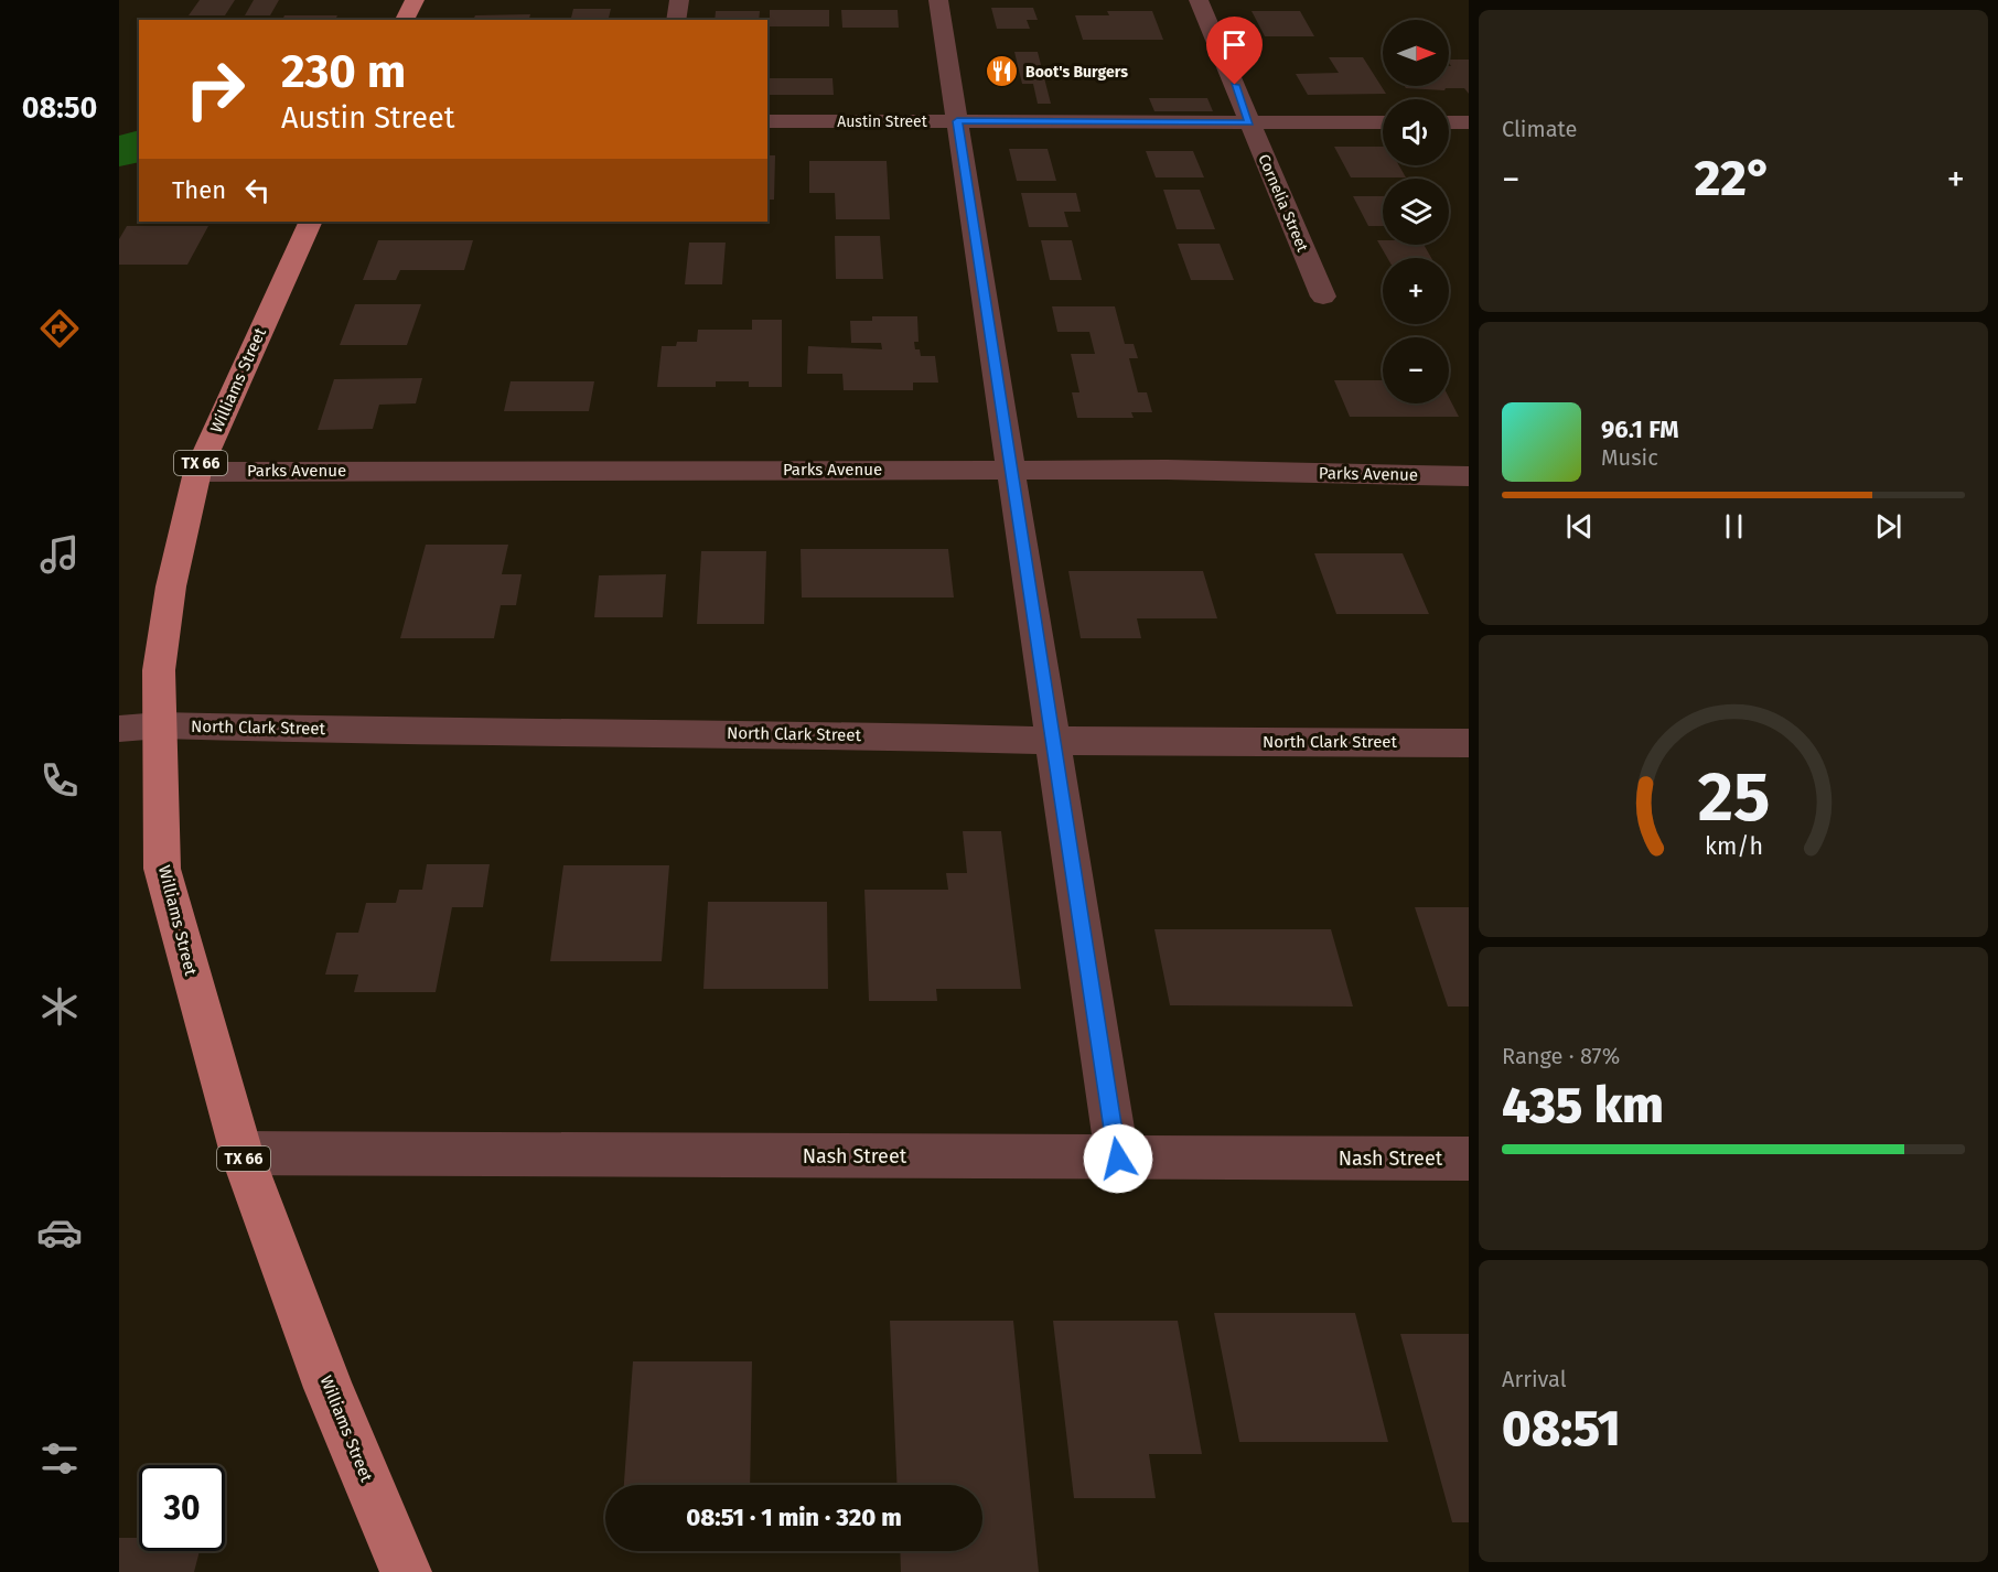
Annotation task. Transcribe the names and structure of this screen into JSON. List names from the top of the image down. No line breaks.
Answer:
{"streets":{"main road":["Williams Street","TX 66"],"street":["Austin Street","Cornelia Street","Parks Avenue","North Clark Street","Nash Street"]},"crossings":[["Austin Street","Cornelia Street"],["Williams Street","Parks Avenue"],["Williams Street","North Clark Street"],["Williams Street","Nash Street"]],"places":{"restaurant":["Boot's Burgers"]},"north":"right","page":{"tabs":"08:50","tile":["Climate",["Range · 87%","435 km"],["Arrival","08:51"]],"map_buttons":["+","−"],"turn":["230 m","Austin Street"],"heat":["−","22°","+"],"then":"Then","song":["96.1 FM","Music"],"limit":"30","trip":"08:51 · 1 min · 320 m","gauge":["25","km/h"]}}
